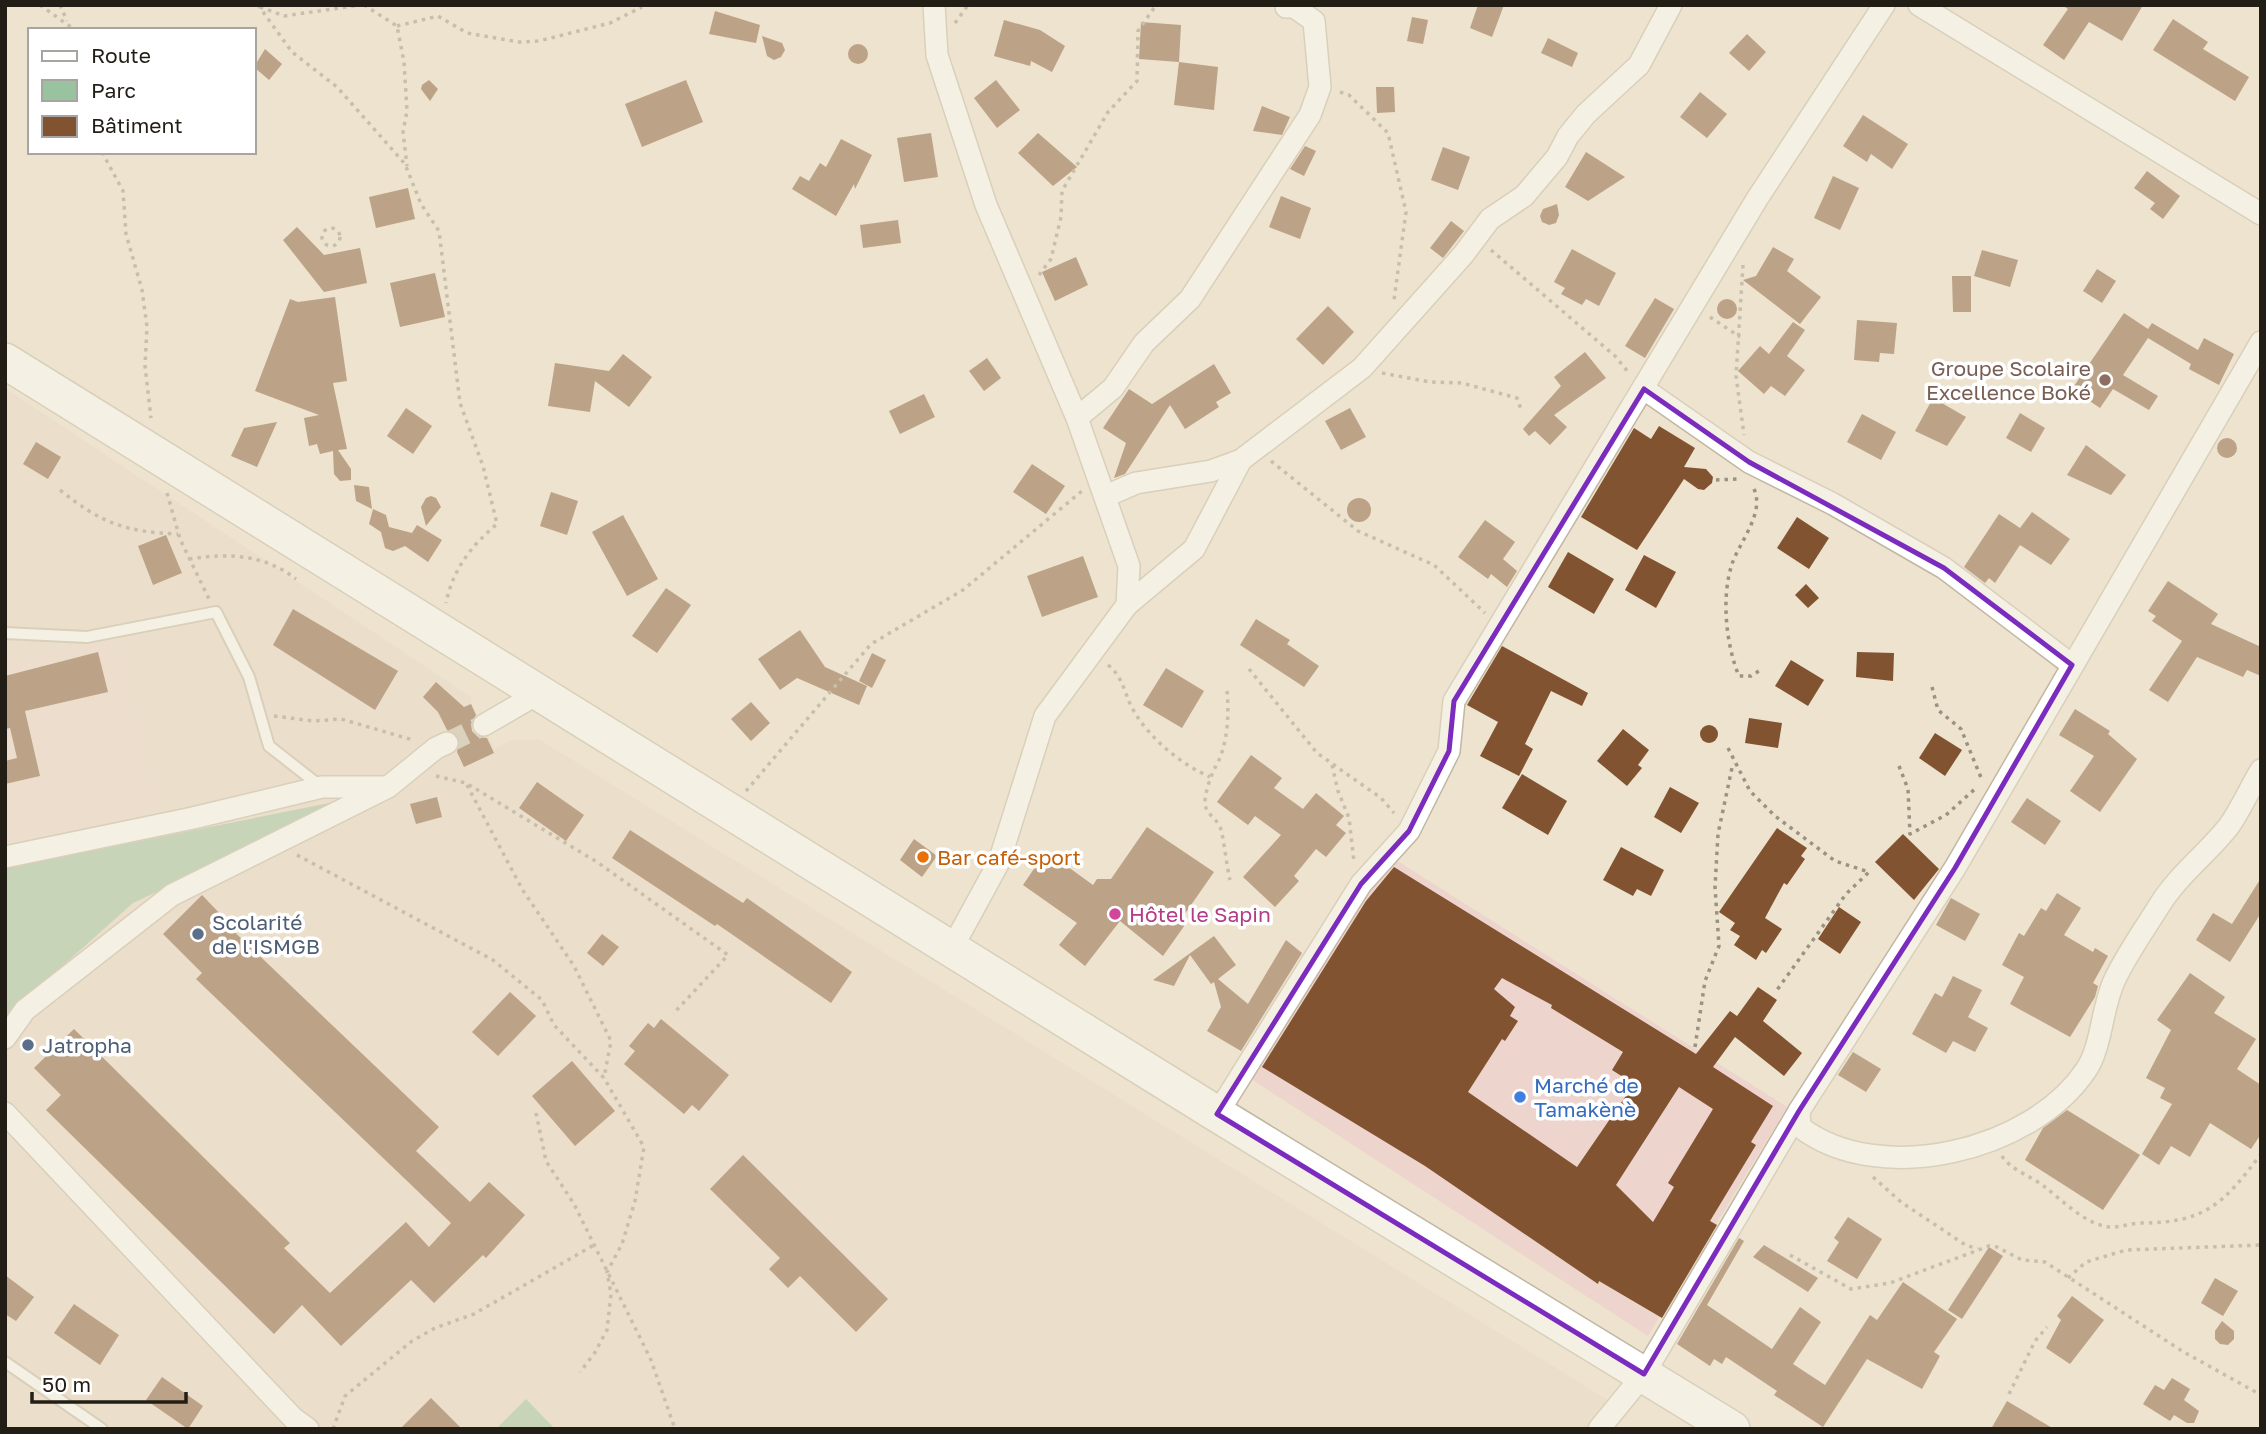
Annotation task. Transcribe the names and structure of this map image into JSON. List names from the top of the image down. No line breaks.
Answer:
{"places":["Groupe Scolaire Excellence Boké","Bar café-sport","Hôtel le Sapin","Scolarité de l'ISMGB","Jatropha","Marché de Tamakènè"],"legend":["Route","Parc","Bâtiment"],"scale_bar":"50 m"}
